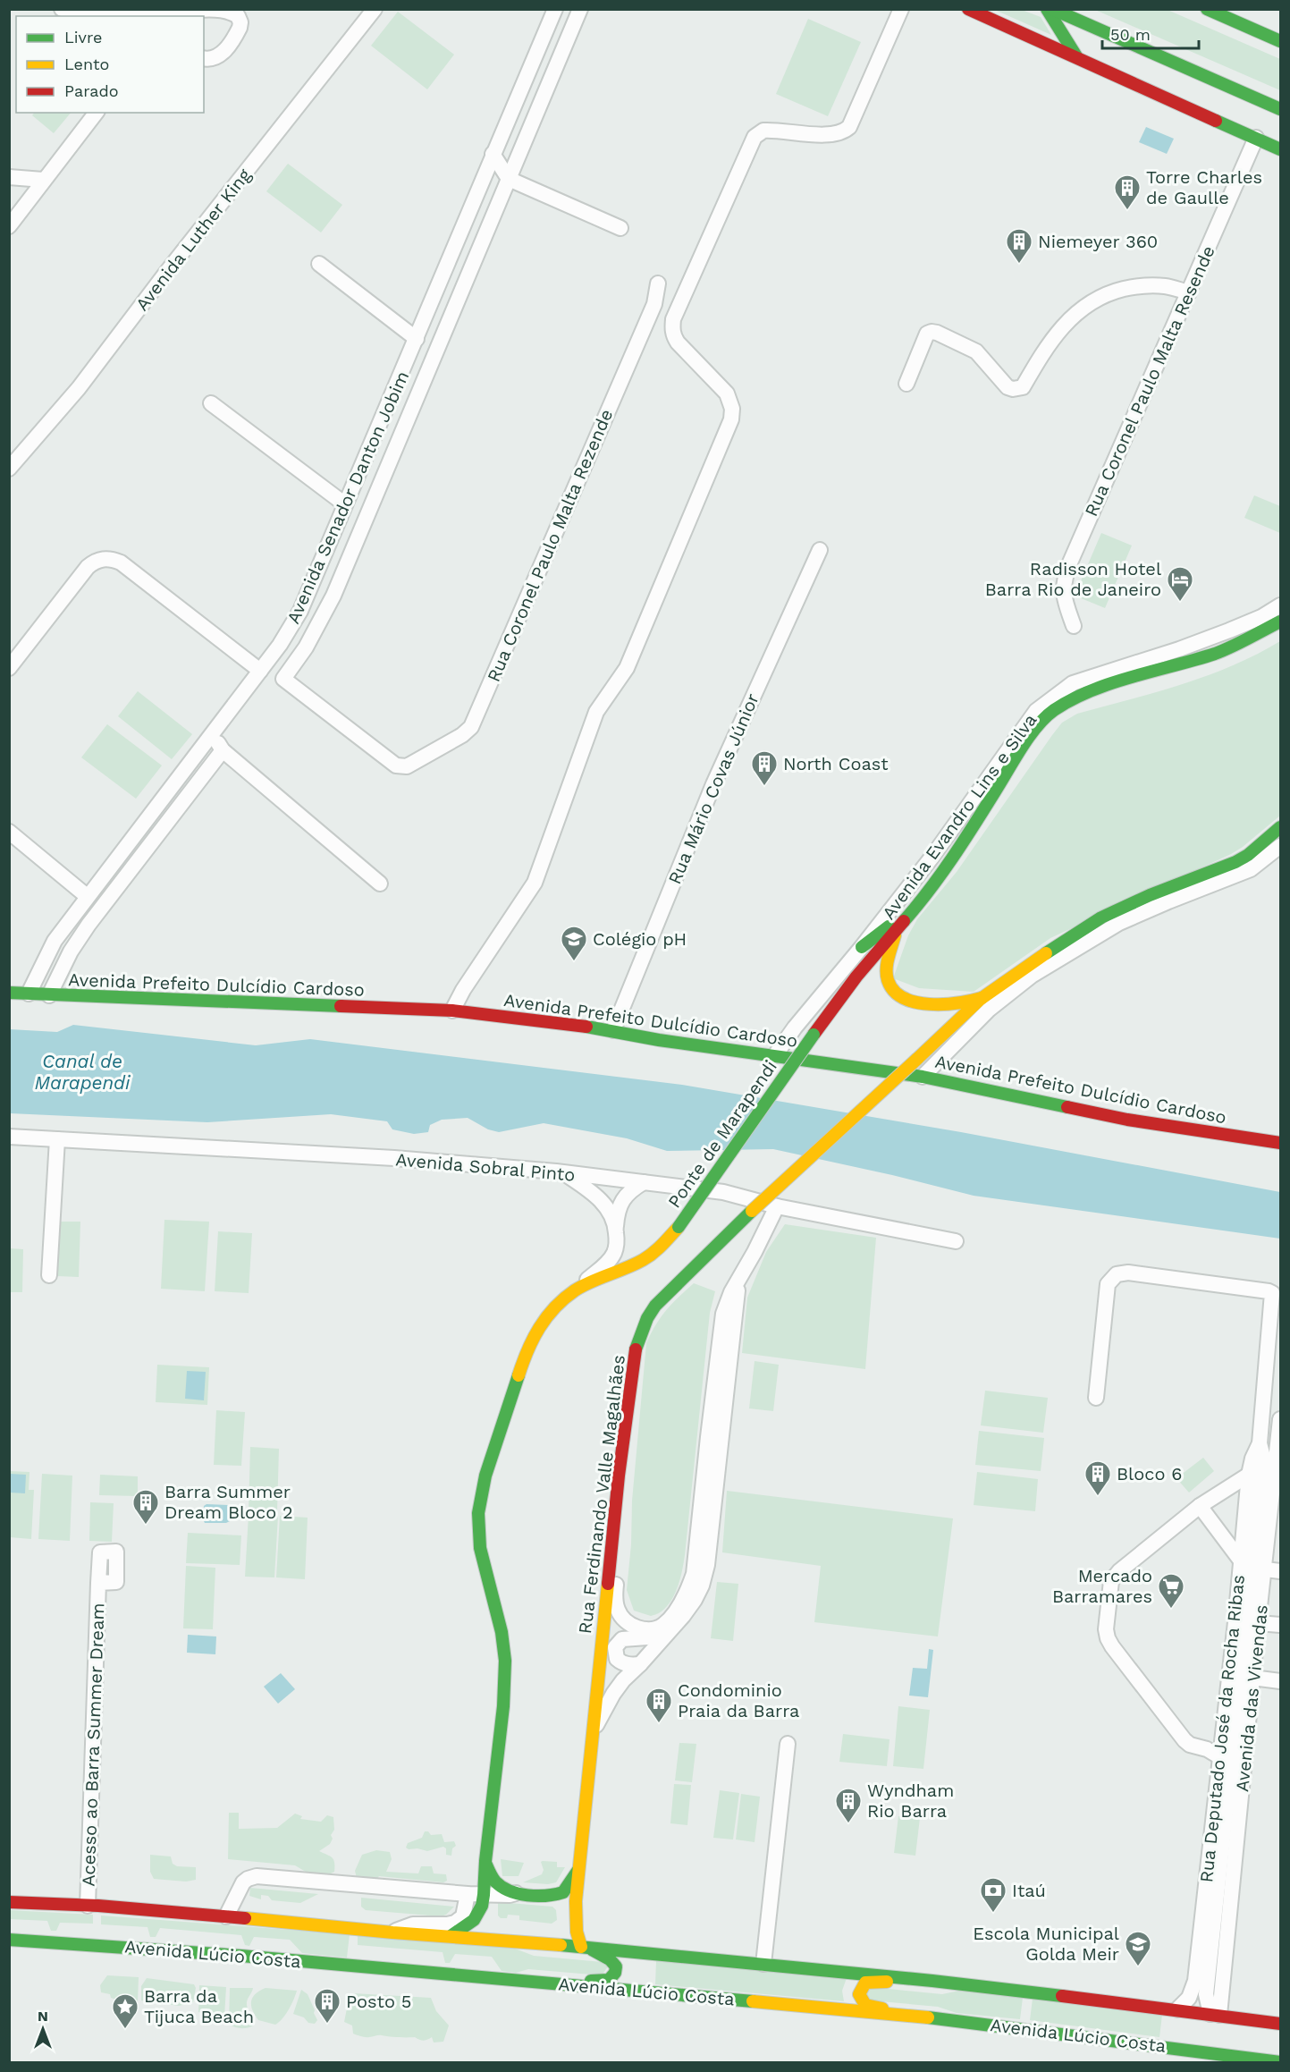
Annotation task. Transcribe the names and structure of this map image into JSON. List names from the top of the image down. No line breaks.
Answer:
{"streets":{"main road":["Avenida Evandro Lins e Silva","Avenida Prefeito Dulcídio Cardoso","Ponte de Marapendi","Rua Ferdinando Valle Magalhães","Avenida Lúcio Costa"],"street":["Avenida Luther King","Rua Coronel Paulo Malta Resende","Avenida Senador Danton Jobim","Rua Coronel Paulo Malta Rezende","Rua Mário Covas Júnior","Avenida Sobral Pinto","Avenida das Vivendas","Rua Deputado José da Rocha Ribas","Acesso ao Barra Summer Dream"]},"crossings":[["Avenida Senador Danton Jobim","Rua Coronel Paulo Malta Rezende"],["Avenida Senador Danton Jobim","Avenida Prefeito Dulcídio Cardoso"],["Rua Mário Covas Júnior","Avenida Prefeito Dulcídio Cardoso"],["Avenida Evandro Lins e Silva","Avenida Prefeito Dulcídio Cardoso"],["Avenida Evandro Lins e Silva","Ponte de Marapendi"],["Rua Ferdinando Valle Magalhães","Avenida Lúcio Costa"],["Avenida das Vivendas","Rua Deputado José da Rocha Ribas"],["Avenida das Vivendas","Avenida Lúcio Costa"],["Rua Deputado José da Rocha Ribas","Avenida Lúcio Costa"],["Acesso ao Barra Summer Dream","Avenida Lúcio Costa"]],"water":["Canal de Marapendi"],"places":{"building":["Torre Charles de Gaulle","Niemeyer 360","North Coast","Bloco 6","Barra Summer Dream Bloco 2","Condominio Praia da Barra","Wyndham Rio Barra","Posto 5"],"hotel":["Radisson Hotel Barra Rio de Janeiro"],"school or university":["Colégio pH","Escola Municipal Golda Meir"],"supermarket":["Mercado Barramares"],"bank":["Itaú"],"place":["Barra da Tijuca Beach"]},"legend":["Livre","Lento","Parado"],"scale_bar":"50 m","north":"top"}
